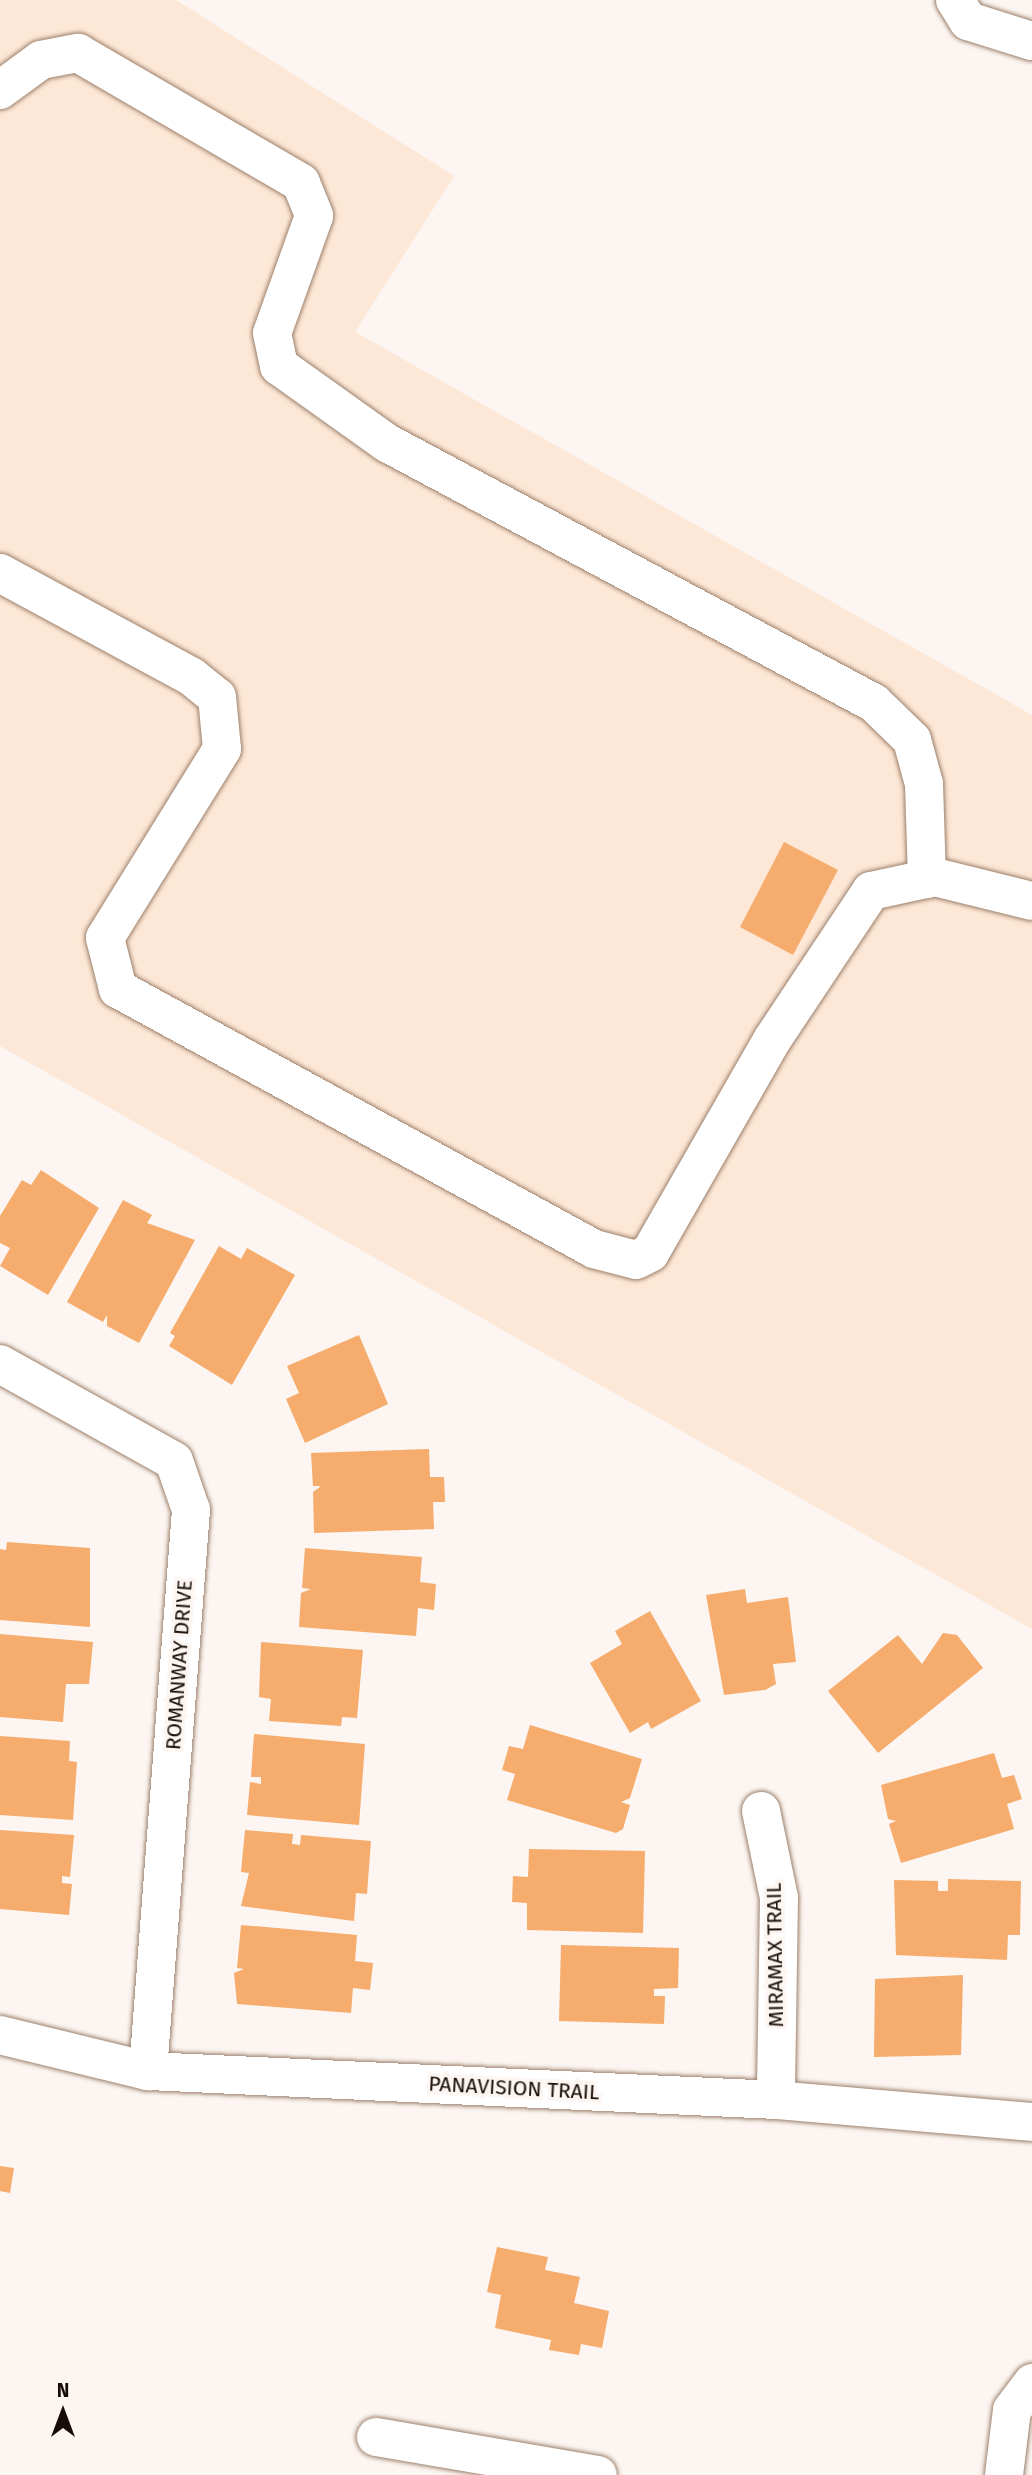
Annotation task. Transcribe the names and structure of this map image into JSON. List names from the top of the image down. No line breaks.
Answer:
{"streets":{"street":["ROMANWAY DRIVE","MIRAMAX TRAIL","PANAVISION TRAIL"]},"crossings":[["ROMANWAY DRIVE","PANAVISION TRAIL"],["MIRAMAX TRAIL","PANAVISION TRAIL"]],"north":"top"}
